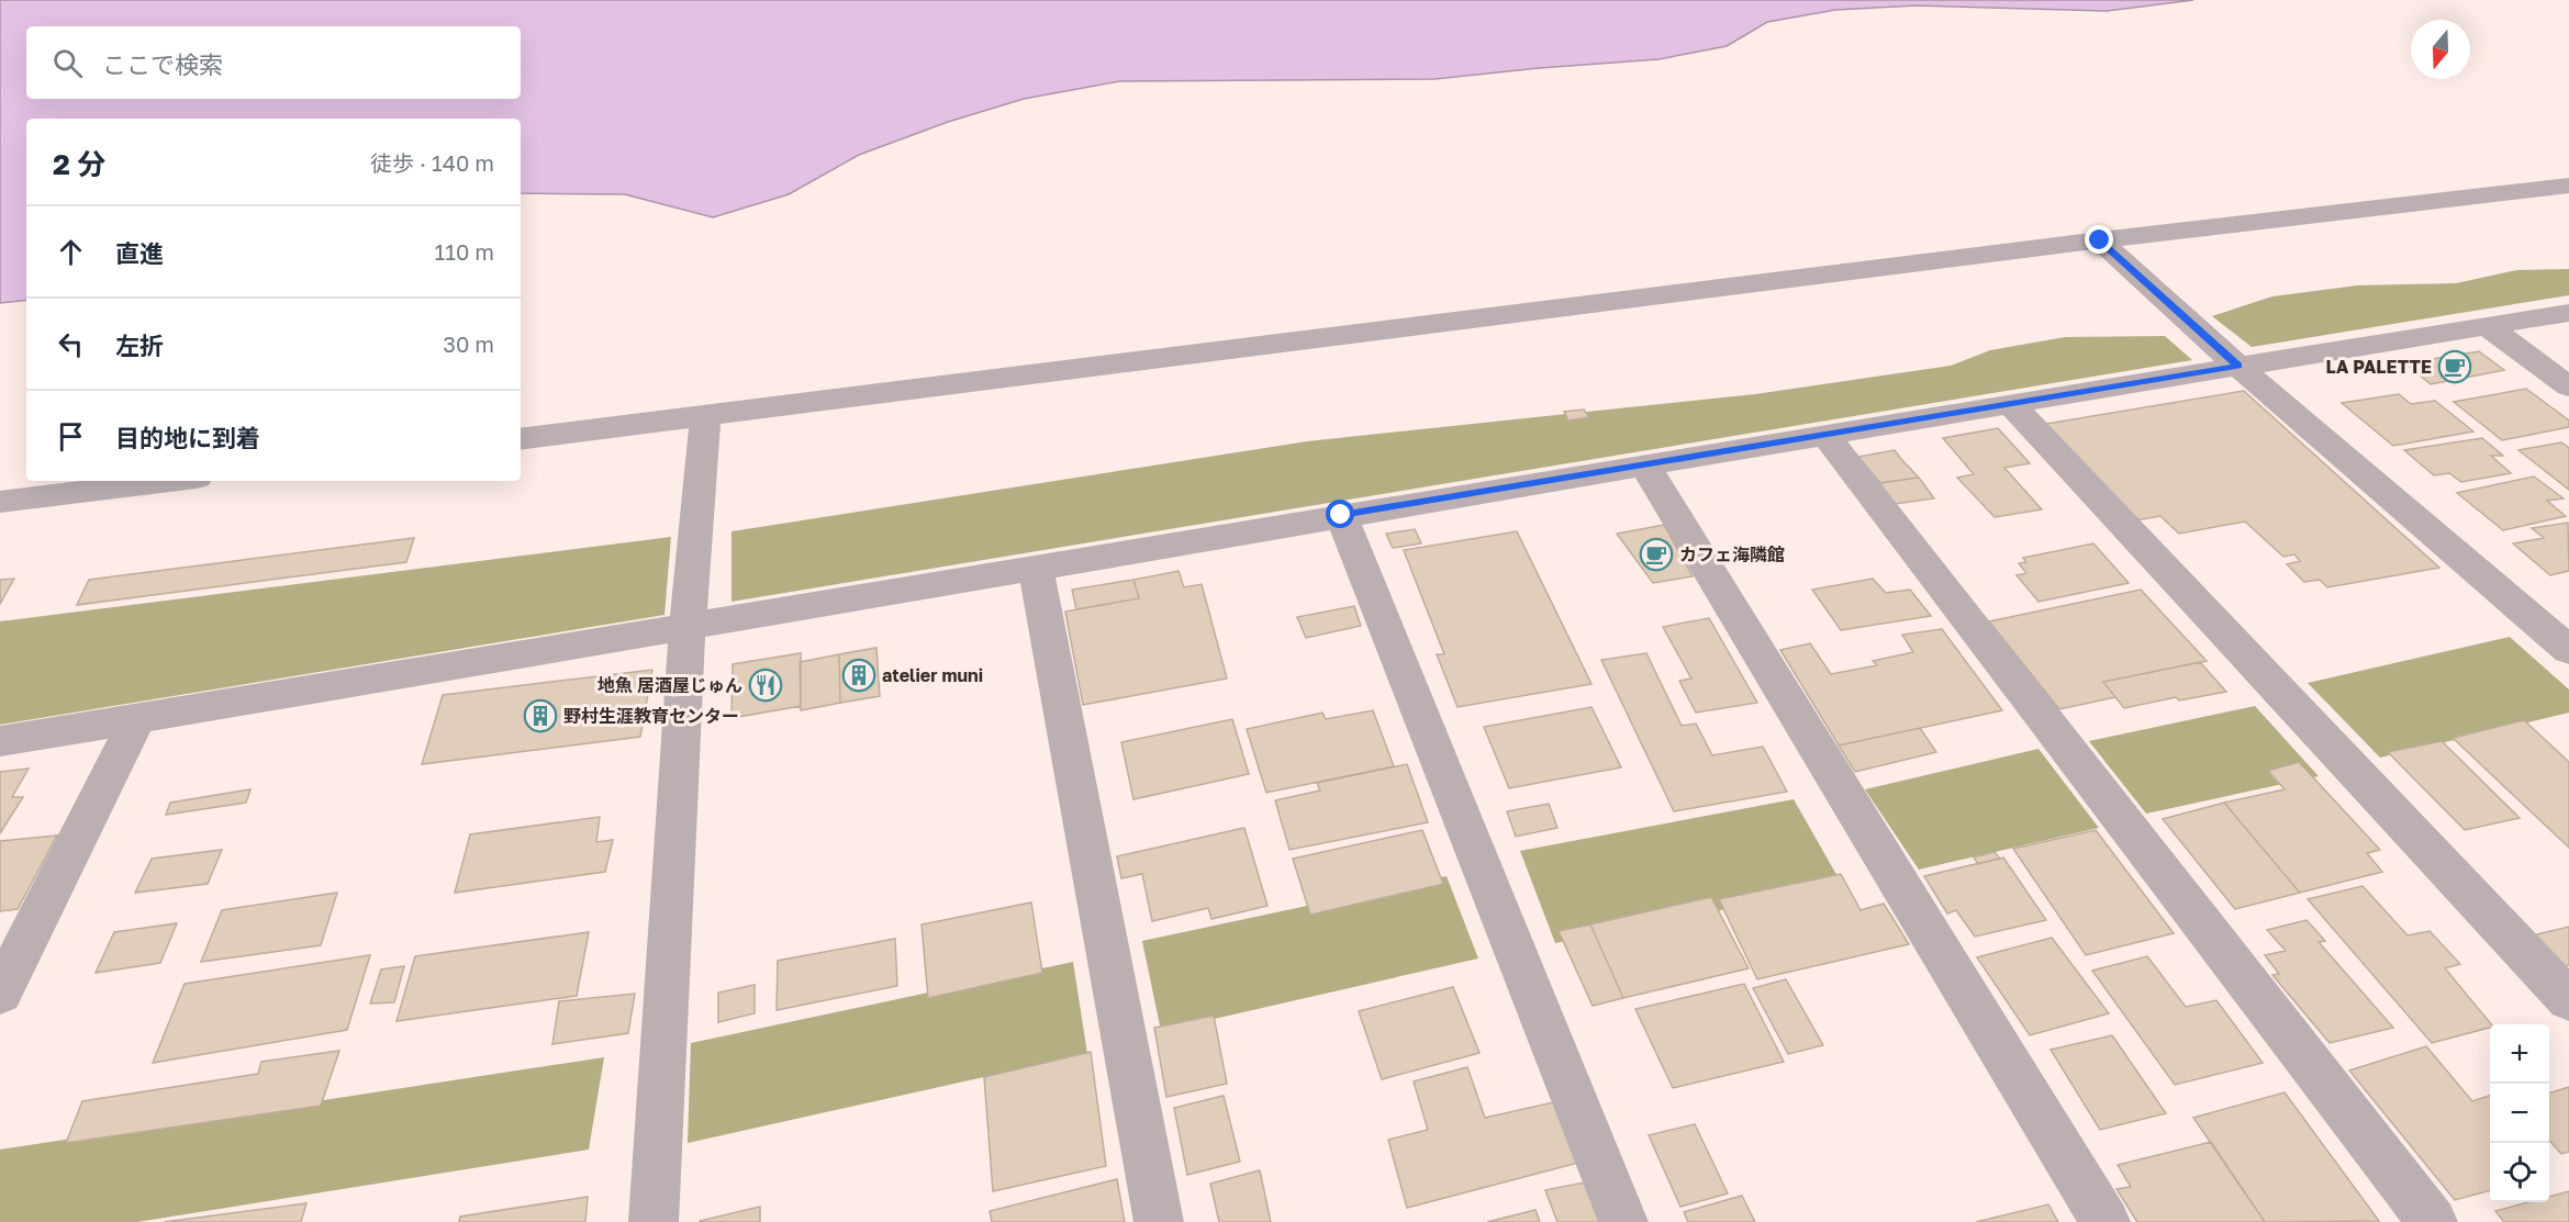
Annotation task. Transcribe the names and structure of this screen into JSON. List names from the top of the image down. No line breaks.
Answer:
{"places":{"cafe":["LA PALETTE","カフェ海隣館"],"building":["atelier muni","野村生涯教育センター"],"restaurant":["地魚 居酒屋じゅん"]},"north":"bottom","page":{"search":"ここで検索","heading":["2 分","徒歩 · 140 m"],"list":[["直進","110 m"],["左折","30 m"],"目的地に到着"],"map_buttons":["+","−"]}}
